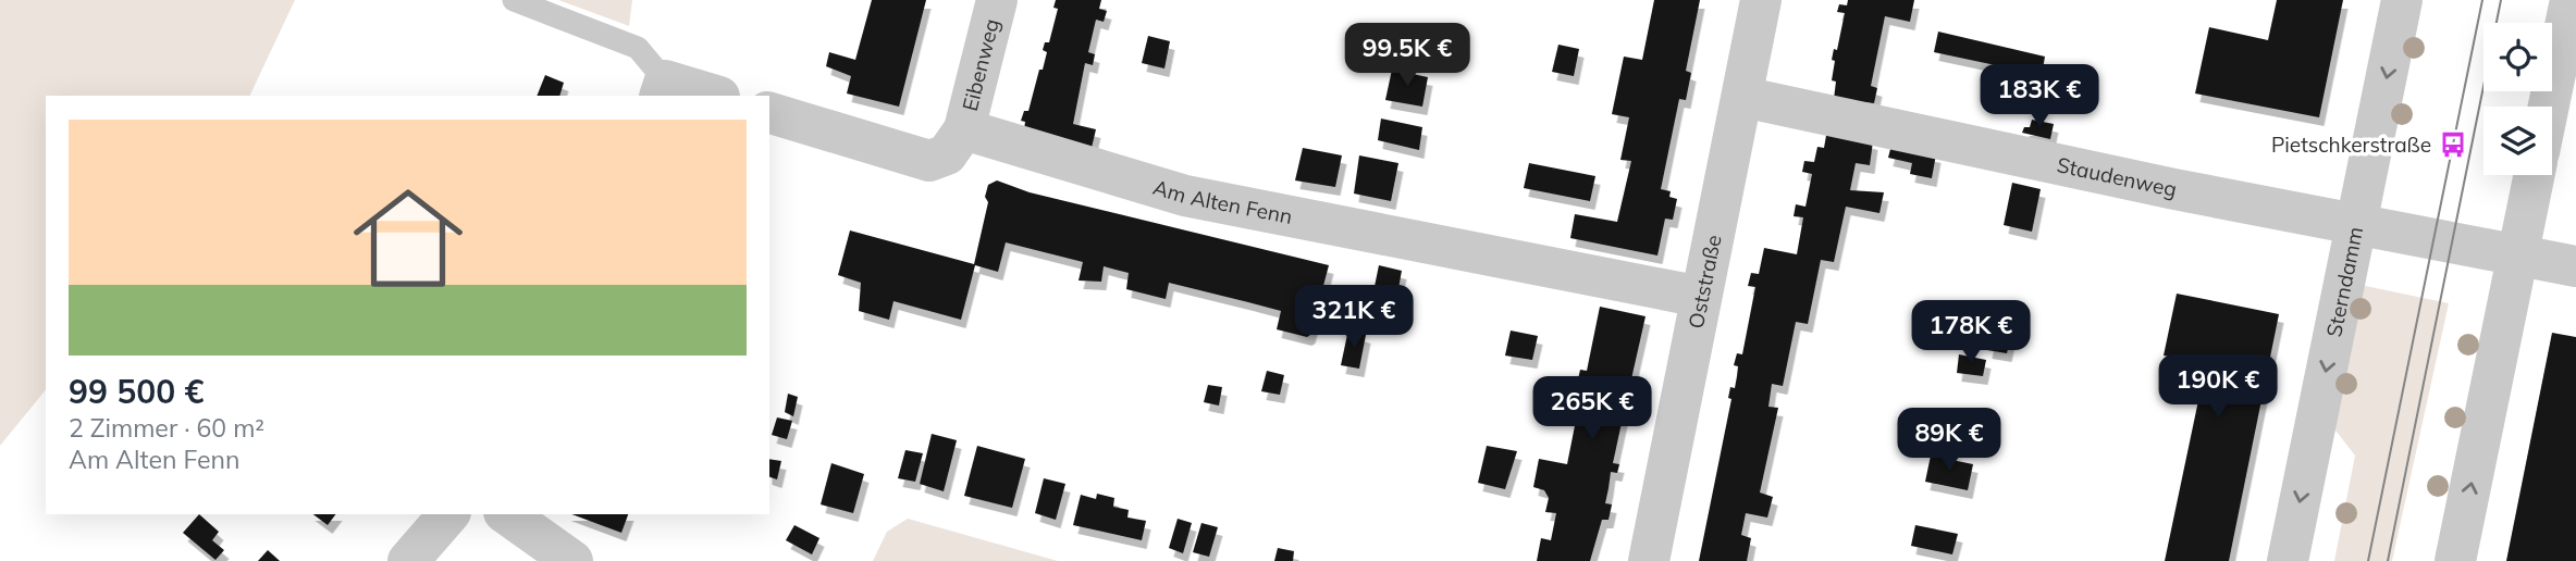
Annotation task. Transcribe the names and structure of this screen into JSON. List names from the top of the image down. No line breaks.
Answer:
{"streets":{"street":["Eibenweg","Staudenweg","Am Alten Fenn","Oststraße","Sterndamm"]},"crossings":[["Eibenweg","Am Alten Fenn"],["Staudenweg","Oststraße"],["Staudenweg","Sterndamm"],["Am Alten Fenn","Oststraße"]],"places":{"bus stop":["Pietschkerstraße"]},"page":{"price":["99.5K €","183K €","321K €","178K €","190K €","265K €","89K €"],"list":[{"name":"99 500 €","note":"2 Zimmer · 60 m² · Am Alten Fenn"}]}}
